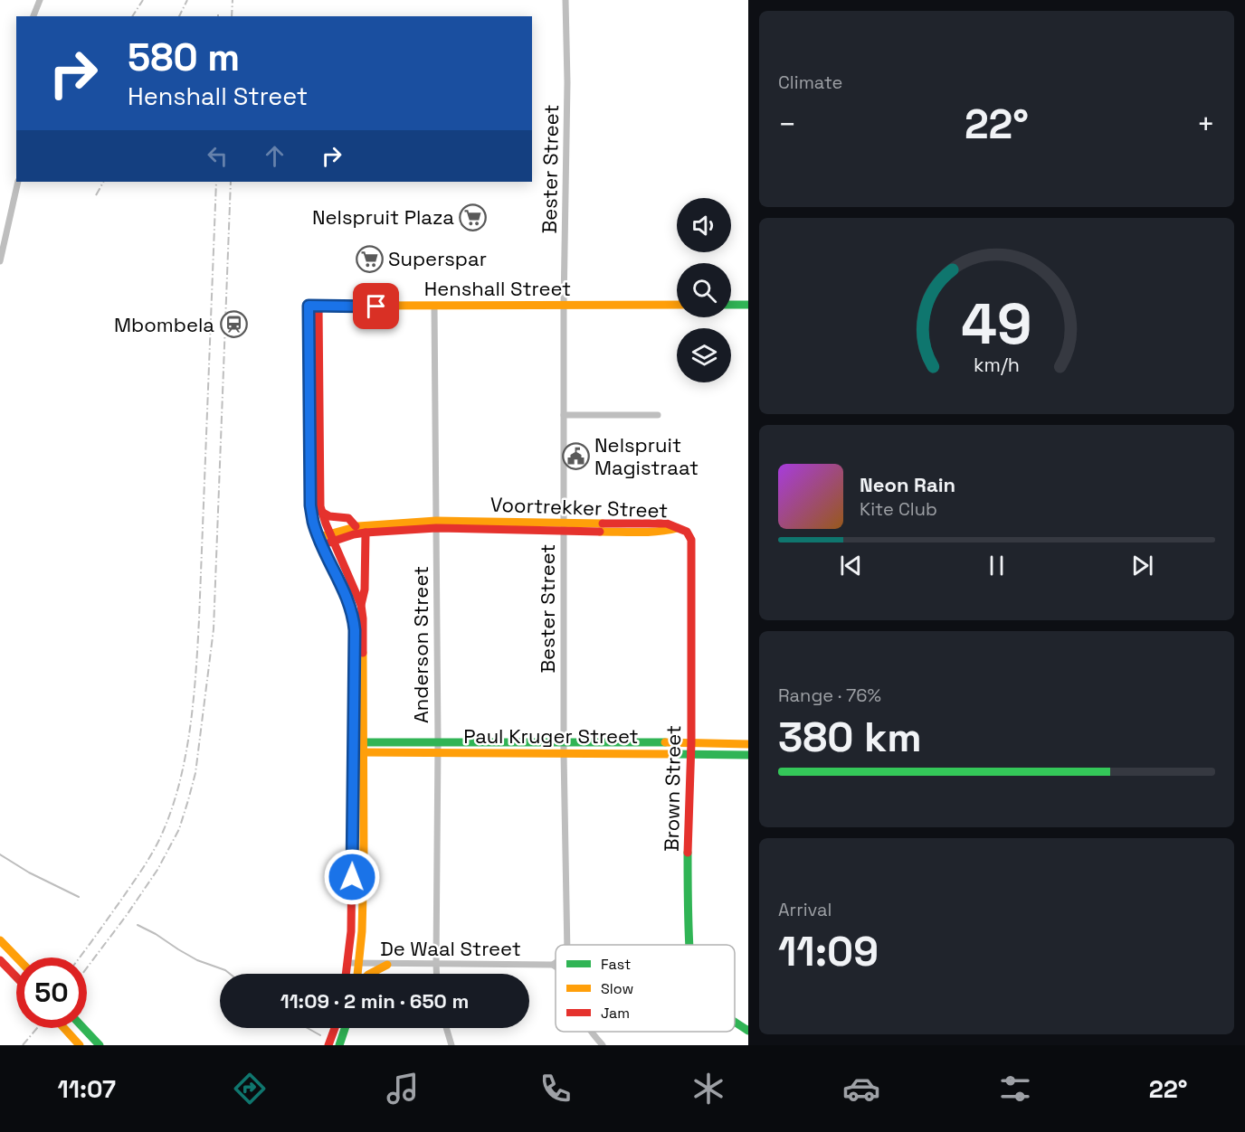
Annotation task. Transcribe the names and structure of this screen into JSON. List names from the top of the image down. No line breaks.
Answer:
{"streets":{"street":["Bester Street","Henshall Street","Voortrekker Street","Anderson Street","Paul Kruger Street","Brown Street","De Waal Street"]},"crossings":[["Bester Street","Henshall Street"],["Bester Street","Voortrekker Street"],["Bester Street","Paul Kruger Street"],["Henshall Street","Voortrekker Street"],["Henshall Street","Anderson Street"],["Voortrekker Street","Anderson Street"],["Voortrekker Street","Brown Street"],["Anderson Street","Paul Kruger Street"],["Anderson Street","De Waal Street"],["Paul Kruger Street","Brown Street"]],"places":{"supermarket":["Nelspruit Plaza","Superspar"],"station":["Mbombela"],"public building":["Nelspruit Magistraat"]},"legend":["Fast","Slow","Jam"],"page":{"tile":["Climate",["Range · 76%","380 km"],["Arrival","11:09"]],"turn":["580 m","Henshall Street"],"heat":["−","22°","+"],"song":["Neon Rain","Kite Club"],"limit":"50","trip":"11:09 · 2 min · 650 m","tabs":["11:07","22°"],"gauge":["49","km/h"]}}
